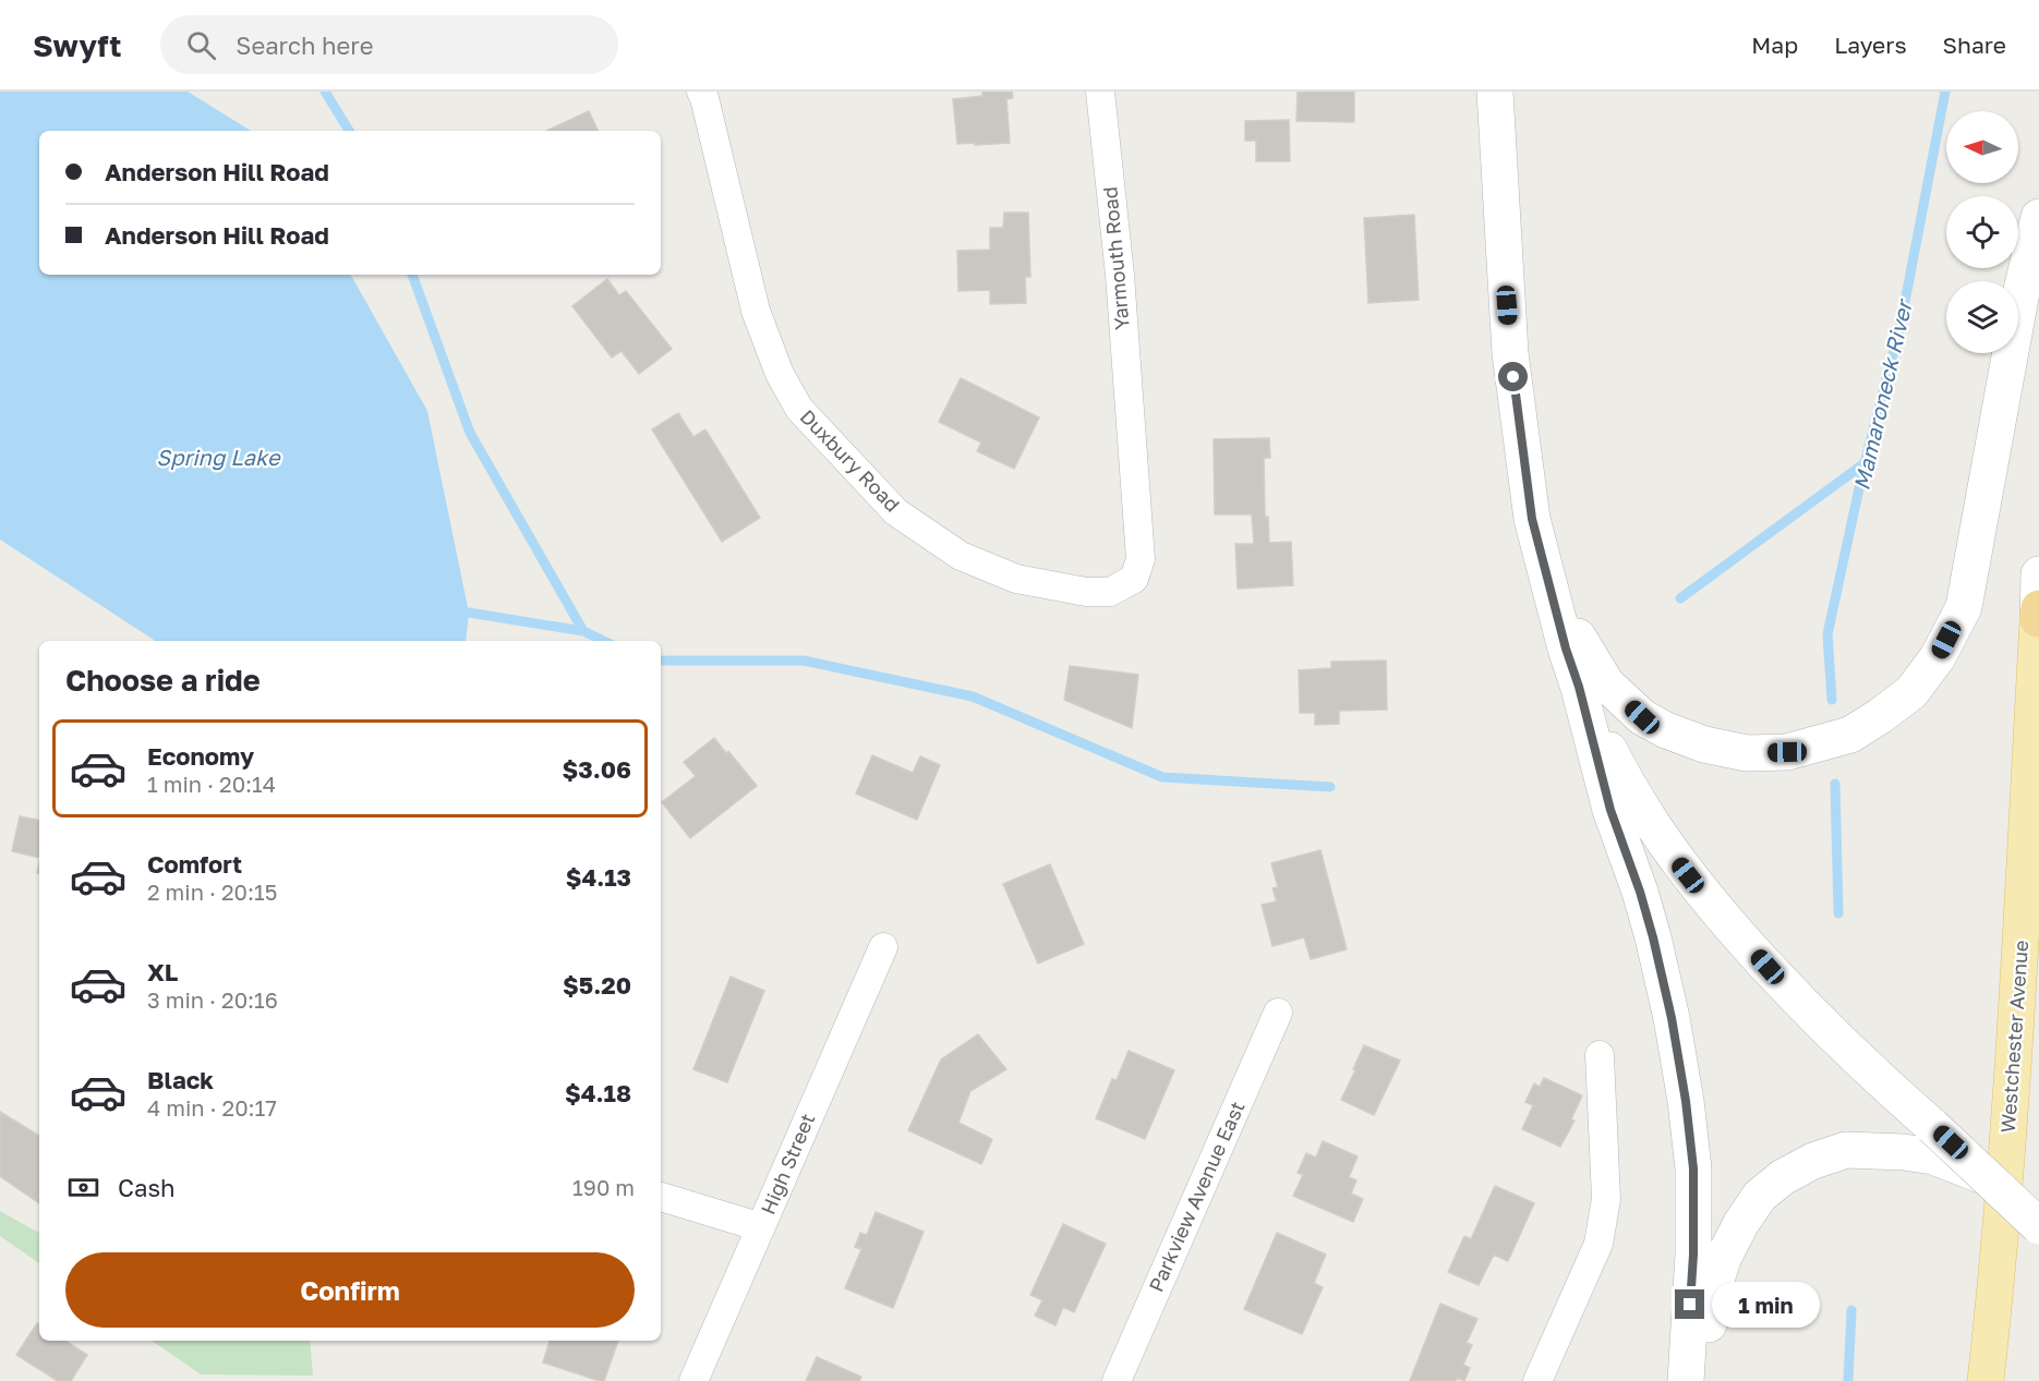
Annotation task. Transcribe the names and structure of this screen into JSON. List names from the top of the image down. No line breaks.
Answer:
{"streets":{"main road":["Westchester Avenue"],"street":["Yarmouth Road","Duxbury Road","High Street","Parkview Avenue East"]},"crossings":[["Yarmouth Road","Duxbury Road"]],"water":["Mamaroneck River","Spring Lake"],"north":"left","page":{"header":"Swyft","search":"Search here","nav":["Map","Layers","Share"],"banner":["Anderson Hill Road","Anderson Hill Road"],"heading":"Choose a ride","list":[{"name":"Economy","note":"1 min · 20:14","value":"$3.06"},{"name":"Comfort","note":"2 min · 20:15","value":"$4.13"},{"name":"XL","note":"3 min · 20:16","value":"$5.20"},{"name":"Black","note":"4 min · 20:17","value":"$4.18"}],"pay":["Cash","190 m"],"buttons":"Confirm","bubble":"1 min"}}
